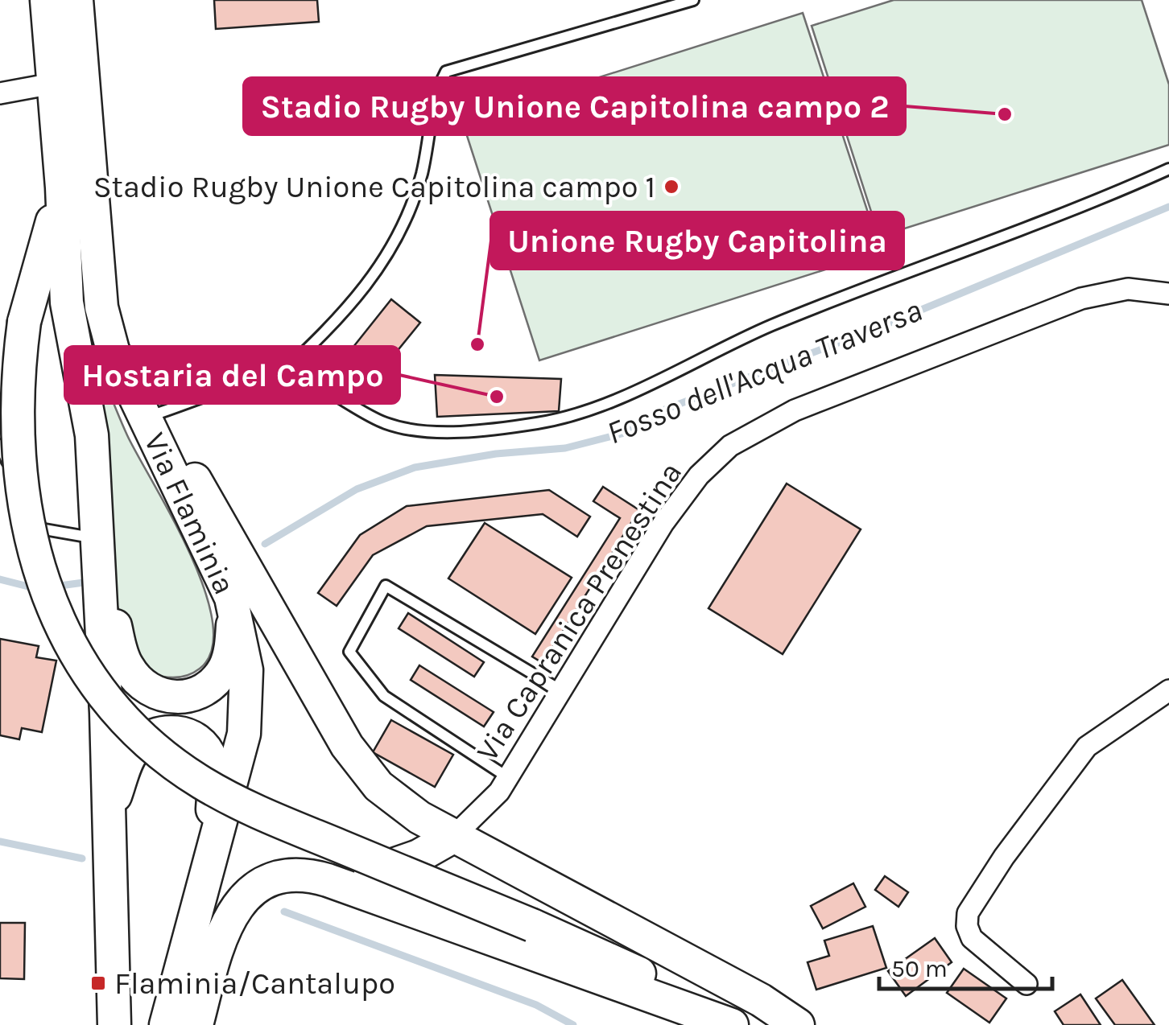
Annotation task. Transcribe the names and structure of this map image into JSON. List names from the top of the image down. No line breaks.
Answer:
{"streets":{"main road":["Via Flaminia"],"street":["Via Capranica Prenestina"]},"water":["Fosso dell'Acqua Traversa"],"places":{"other":["Stadio Rugby Unione Capitolina campo 2","Stadio Rugby Unione Capitolina campo 1","Unione Rugby Capitolina","Hostaria del Campo"],"transit":["Flaminia/Cantalupo"]},"scale_bar":"50 m"}
